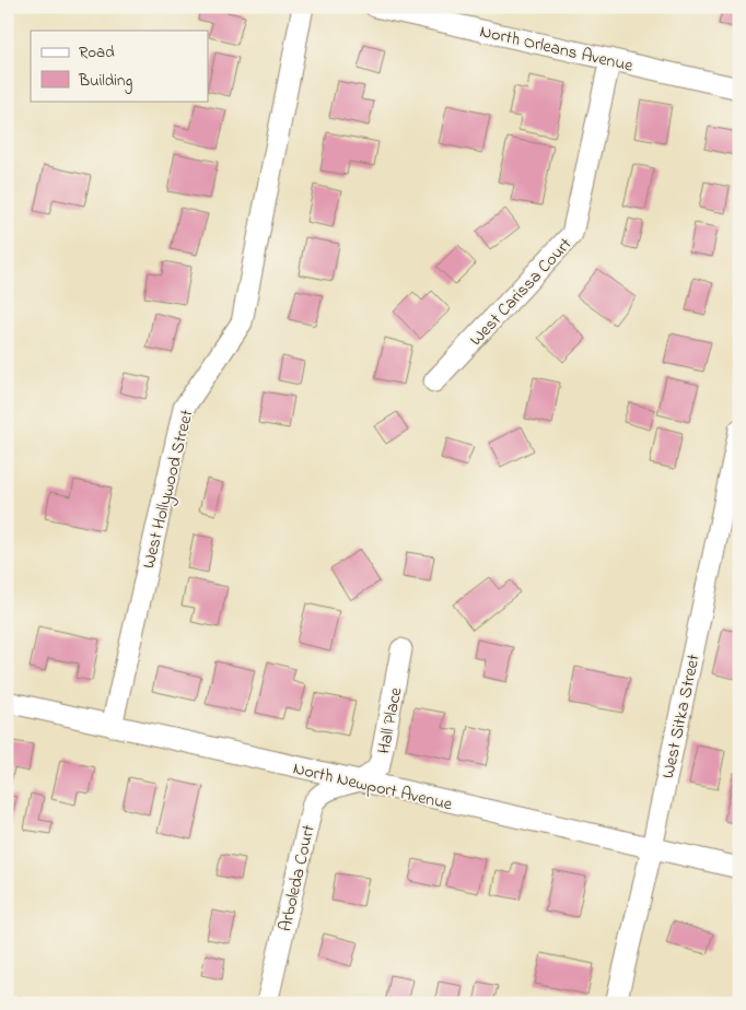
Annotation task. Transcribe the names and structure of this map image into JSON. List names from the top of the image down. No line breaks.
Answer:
{"streets":{"street":["North Orleans Avenue","West Carissa Court","West Hollywood Street","West Sitka Street","Hall Place","North Newport Avenue","Arboleda Court"]},"crossings":[["North Orleans Avenue","West Carissa Court"],["West Hollywood Street","North Newport Avenue"],["West Sitka Street","North Newport Avenue"],["Hall Place","North Newport Avenue"],["Hall Place","Arboleda Court"],["North Newport Avenue","Arboleda Court"]],"legend":["Road","Building"]}
